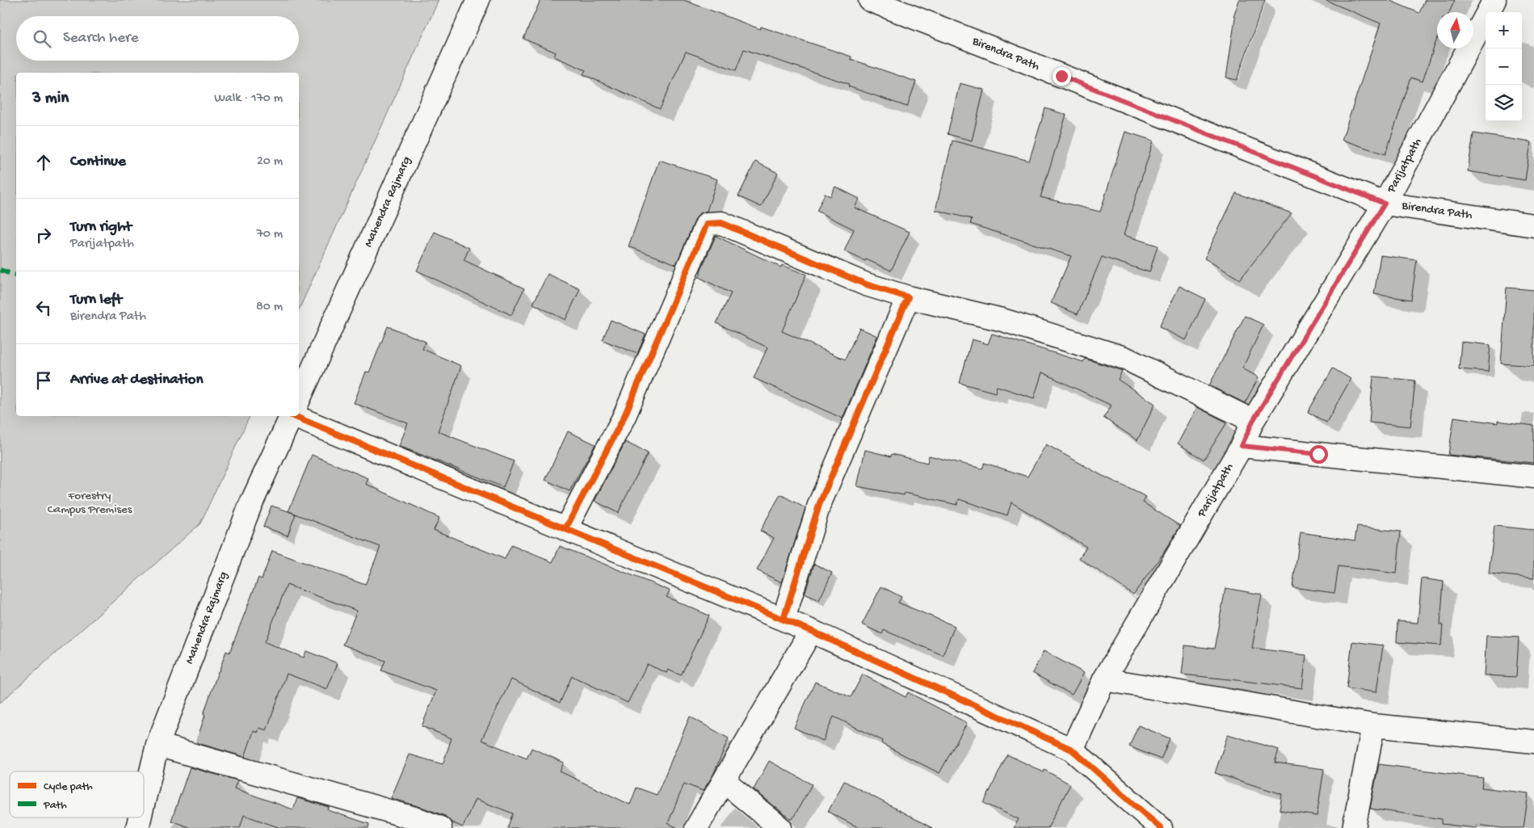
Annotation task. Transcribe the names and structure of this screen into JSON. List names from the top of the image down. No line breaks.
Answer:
{"streets":{"main road":["Birendra Path","Parijatpath","Mahendra Rajmarg"]},"crossings":[["Birendra Path","Parijatpath"]],"parks":["Forestry Campus Premises"],"legend":["Cycle path","Path"],"north":"top","page":{"map_buttons":["+","−"],"search":"Search here","heading":["3 min","Walk · 170 m"],"list":[["Continue","20 m"],["Turn right","Parijatpath","70 m"],["Turn left","Birendra Path","80 m"],"Arrive at destination"]}}
